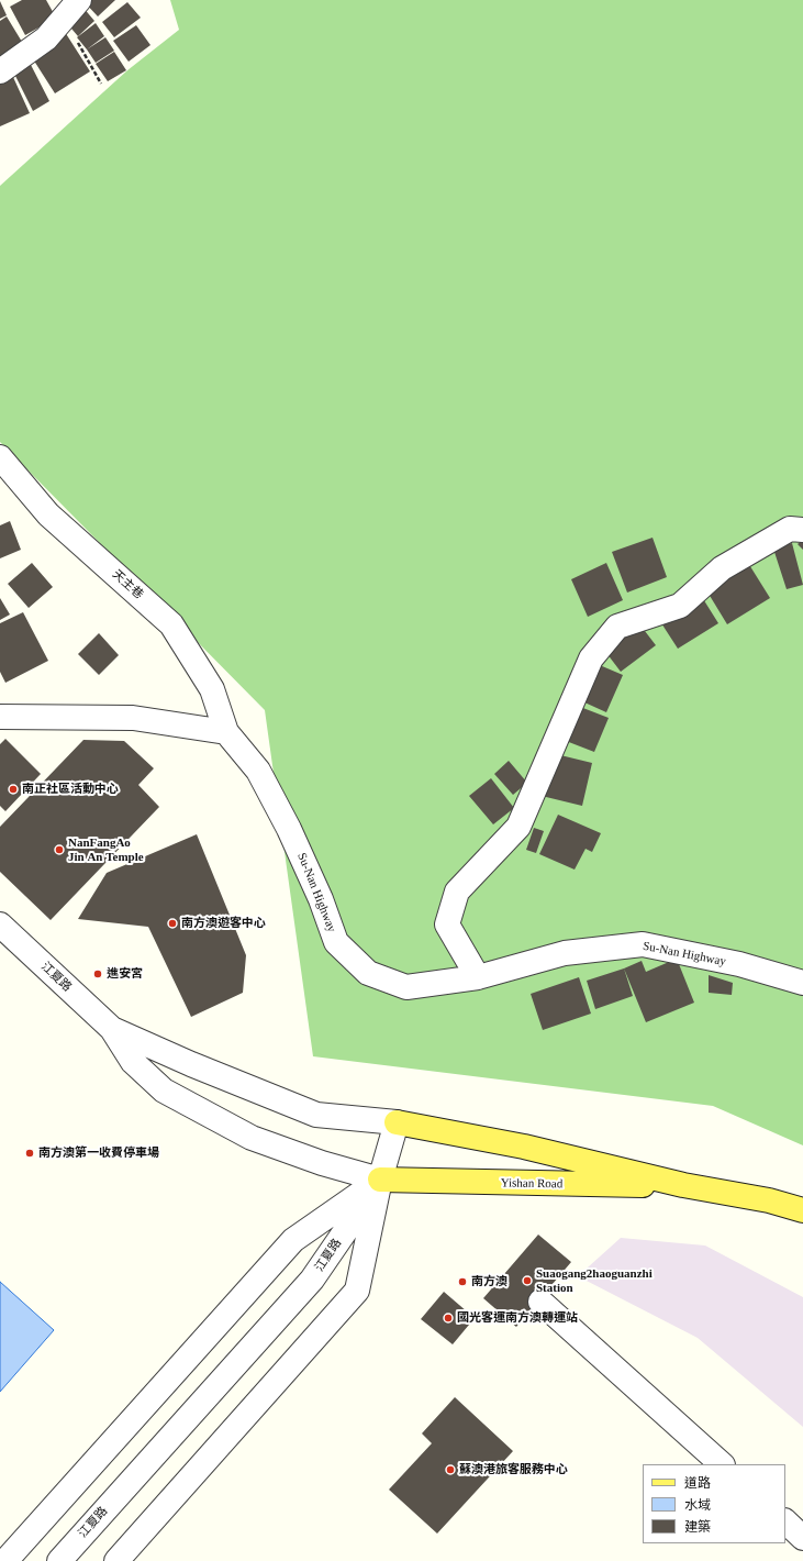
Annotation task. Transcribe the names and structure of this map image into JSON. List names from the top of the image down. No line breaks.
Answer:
{"streets":{"main road":["Yishan Road"],"street":["天主巷","Su-Nan Highway","江夏路"]},"crossings":[["天主巷","Su-Nan Highway"],["江夏路","Yishan Road"]],"places":["南正社區活動中心","NanFangAo Jin An Temple","南方澳遊客中心","進安宮","南方澳第一收費停車場","Suaogang2haoguanzhi Station","南方澳","國光客運南方澳轉運站","蘇澳港旅客服務中心"],"legend":["道路","水域","建築"]}
